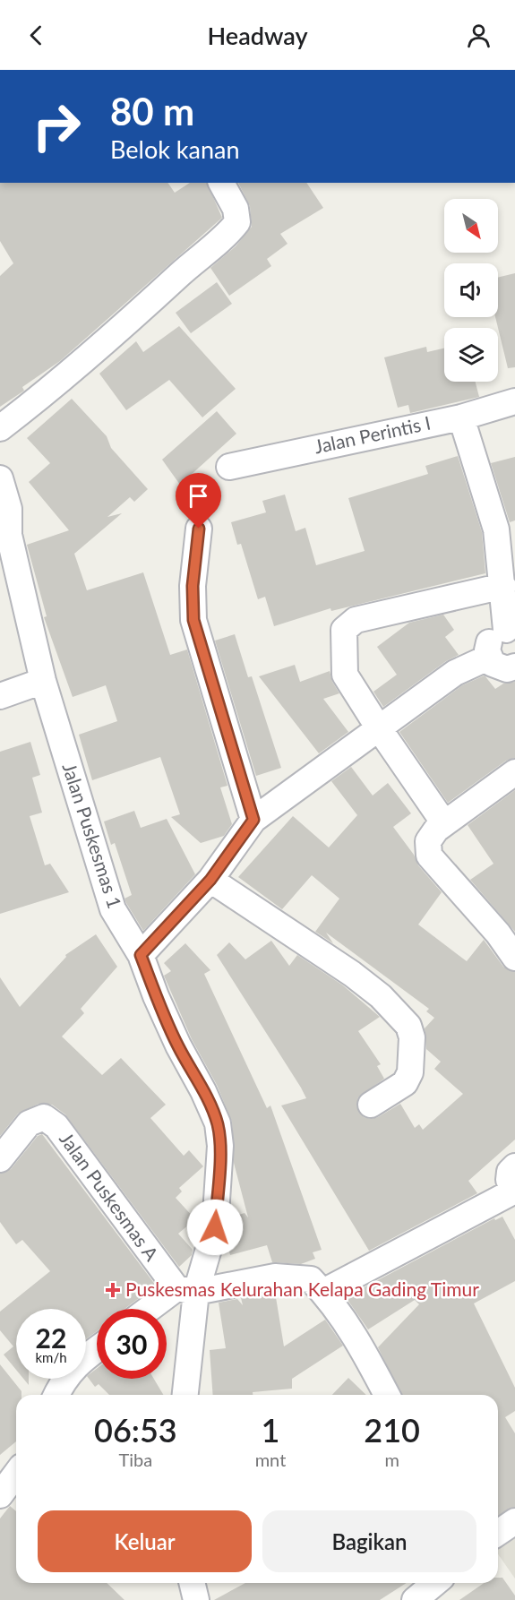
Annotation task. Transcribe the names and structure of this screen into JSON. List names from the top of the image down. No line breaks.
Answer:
{"streets":{"street":["Jalan Perintis I","Jalan Puskesmas 1","Jalan Puskesmas A"]},"crossings":[["Jalan Puskesmas 1","Jalan Puskesmas A"]],"places":{"health":["Puskesmas Kelurahan Kelapa Gading Timur"]},"north":"bottom right","page":{"header":"Headway","turn":["80 m","Belok kanan"],"speed":"22 km/h","limit":"30","eta":["06:53","Tiba","1","mnt","210","m"],"buttons":["Keluar","Bagikan"]}}
